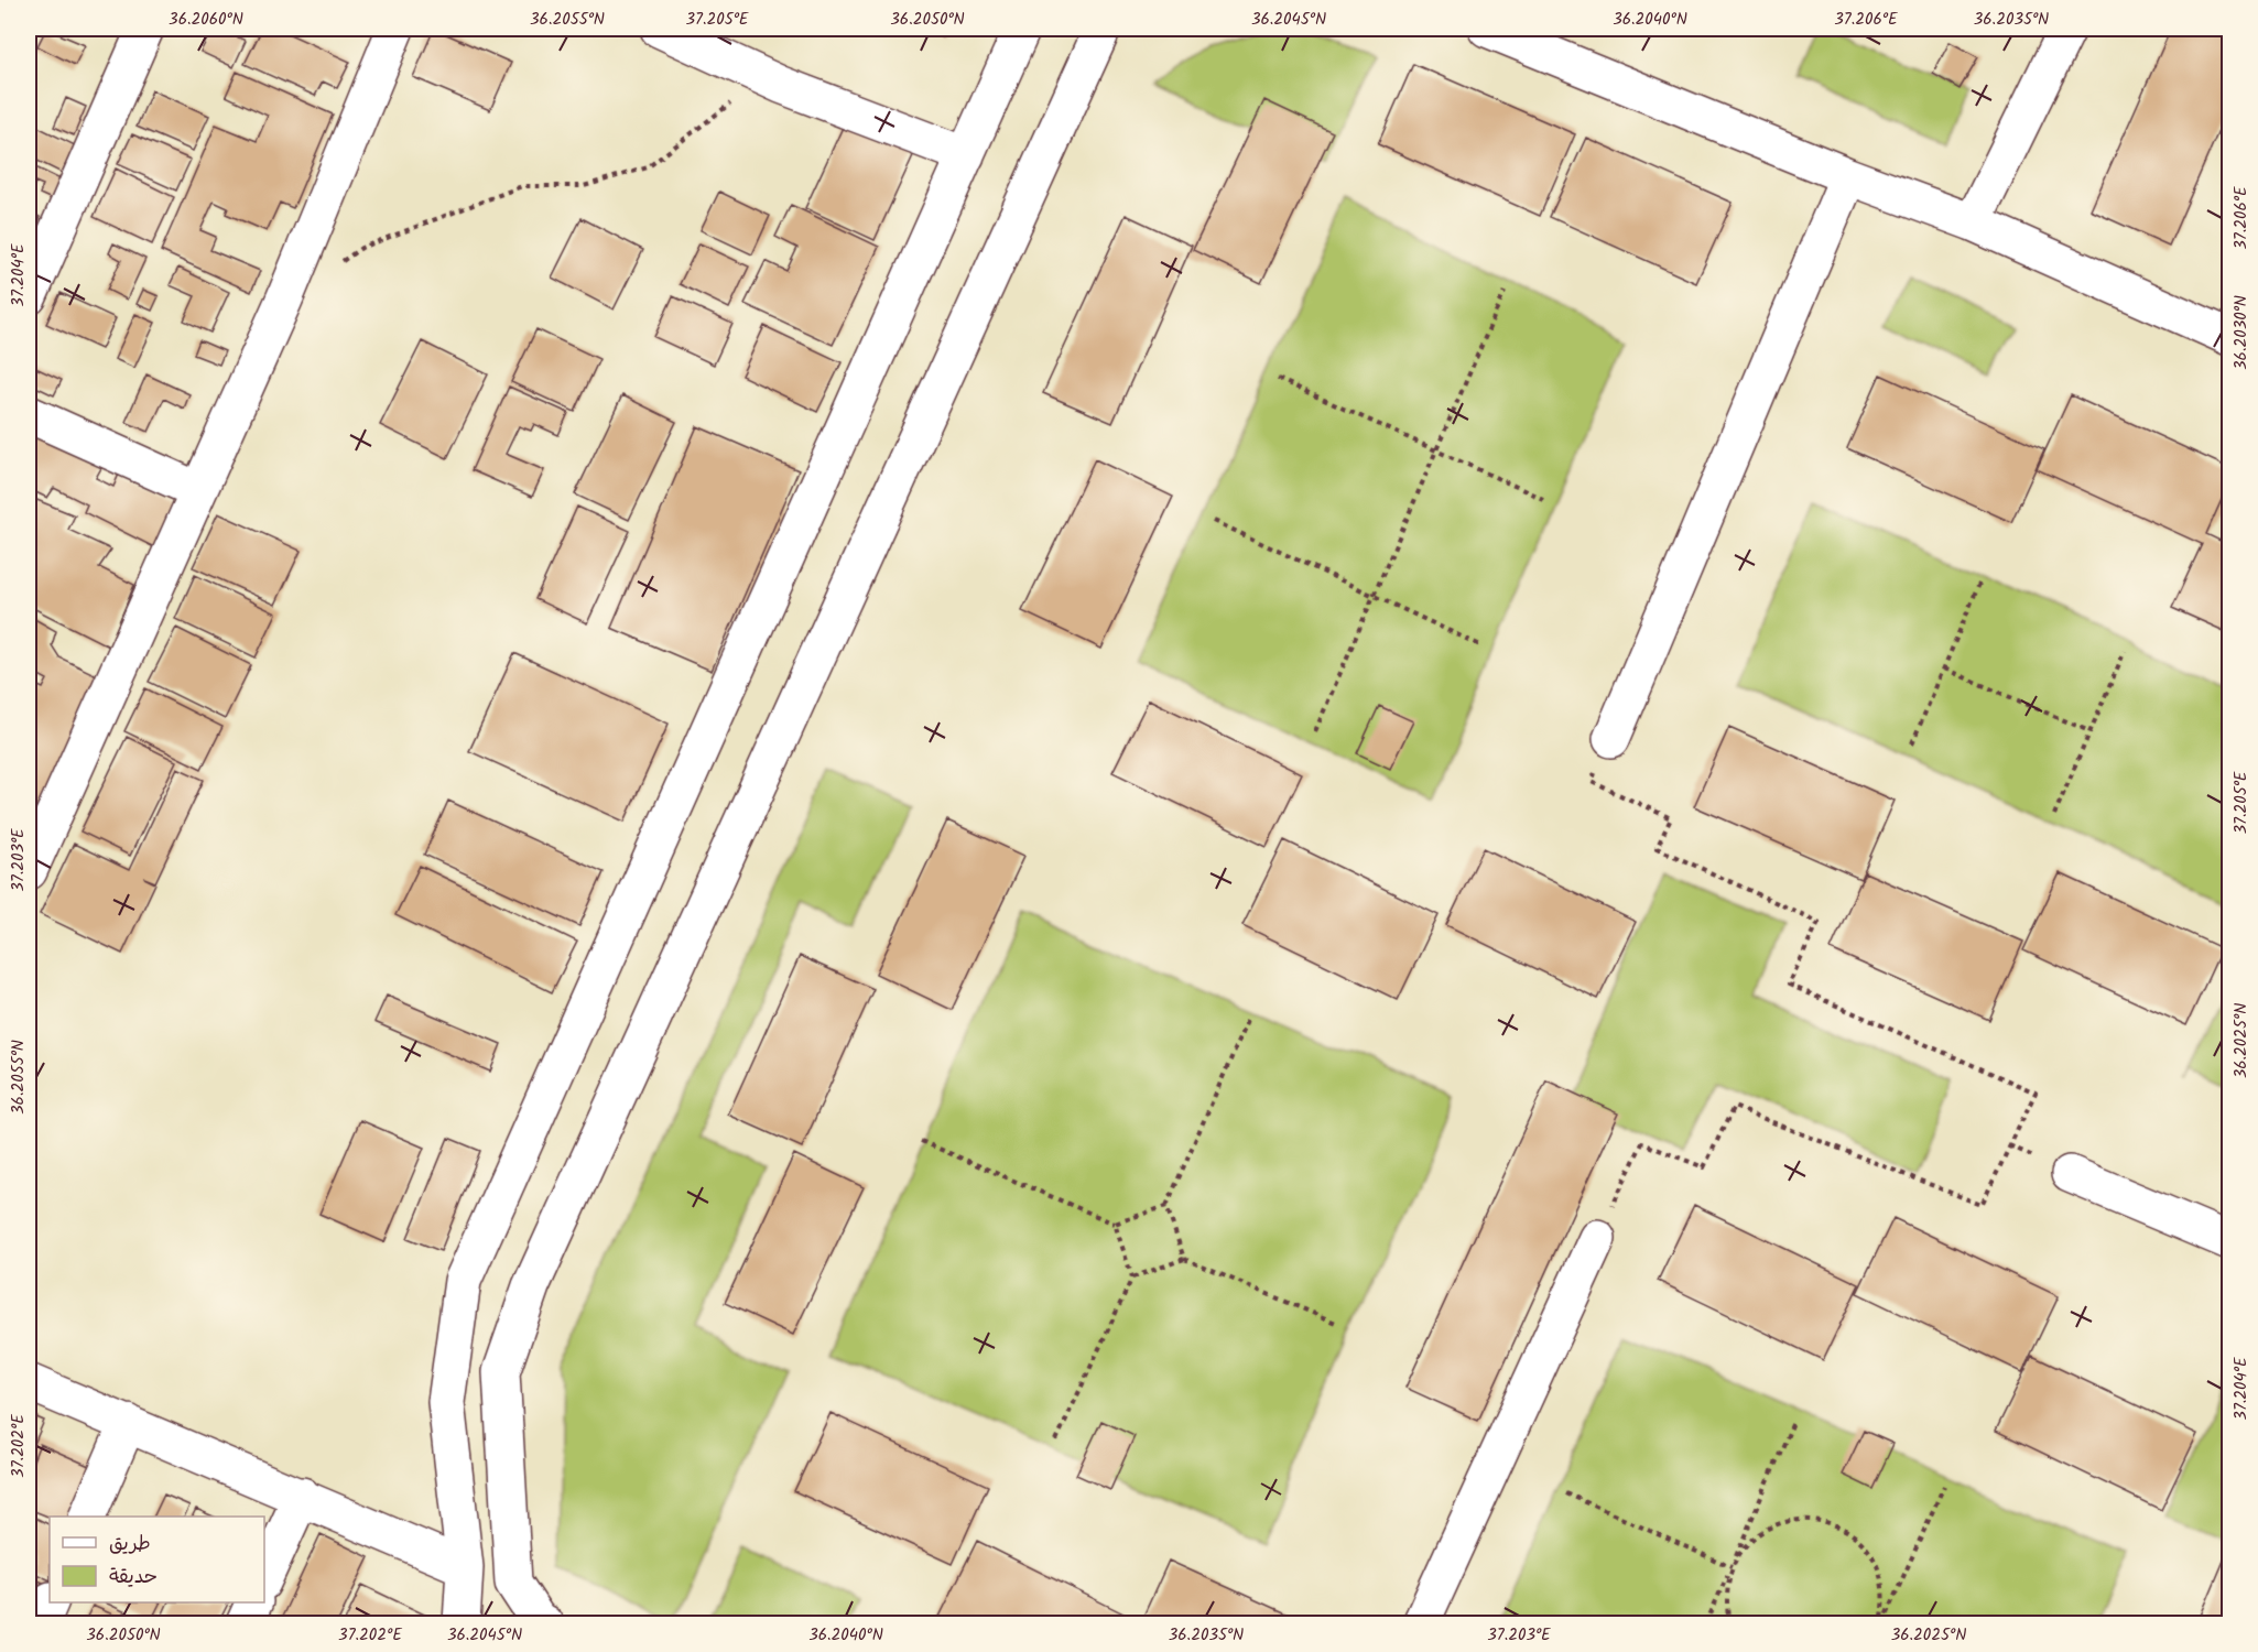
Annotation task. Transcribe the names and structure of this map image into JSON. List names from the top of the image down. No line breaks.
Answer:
{"legend":["طريق","حديقة"],"coordinates":["36.2060°N","36.2055°N","37.205°E","36.2050°N","36.2045°N","36.2040°N","37.206°E","36.2035°N","37.204°E","36.2030°N","37.203°E","36.2025°N","37.202°E"]}
